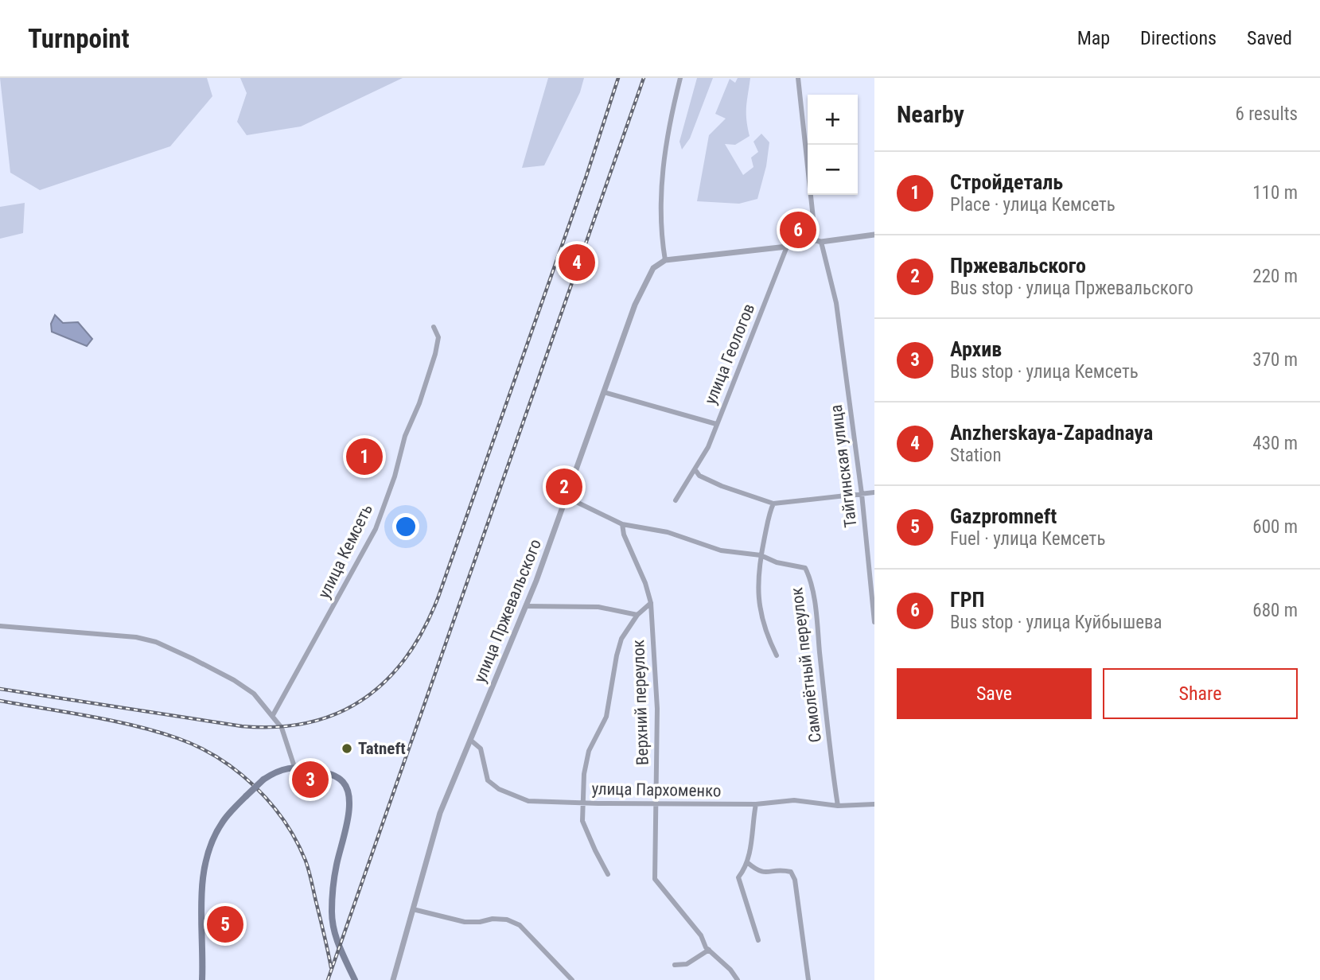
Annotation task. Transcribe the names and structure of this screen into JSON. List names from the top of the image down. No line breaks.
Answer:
{"streets":{"street":["улица Геологов","Тайгинская улица","улица Кемсеть","улица Пржевальского","Самолётный переулок","Верхний переулок","улица Пархоменко"]},"crossings":[["улица Пржевальского","Самолётный переулок"],["улица Пржевальского","улица Пархоменко"],["Самолётный переулок","улица Пархоменко"],["Верхний переулок","улица Пархоменко"]],"places":["Tatneft"],"page":{"header":"Turnpoint","nav":["Map","Directions","Saved"],"heading":["Nearby","6 results"],"map_buttons":["+","−"],"list":[{"mark":"1","name":"Стройдеталь","note":"Place · улица Кемсеть","value":"110 m"},{"mark":"2","name":"Пржевальского","note":"Bus stop · улица Пржевальского","value":"220 m"},{"mark":"3","name":"Архив","note":"Bus stop · улица Кемсеть","value":"370 m"},{"mark":"4","name":"Anzherskaya-Zapadnaya","note":"Station","value":"430 m"},{"mark":"5","name":"Gazpromneft","note":"Fuel · улица Кемсеть","value":"600 m"},{"mark":"6","name":"ГРП","note":"Bus stop · улица Куйбышева","value":"680 m"}],"pins":["6","4","1","2","3","5"],"buttons":["Save","Share"]}}
